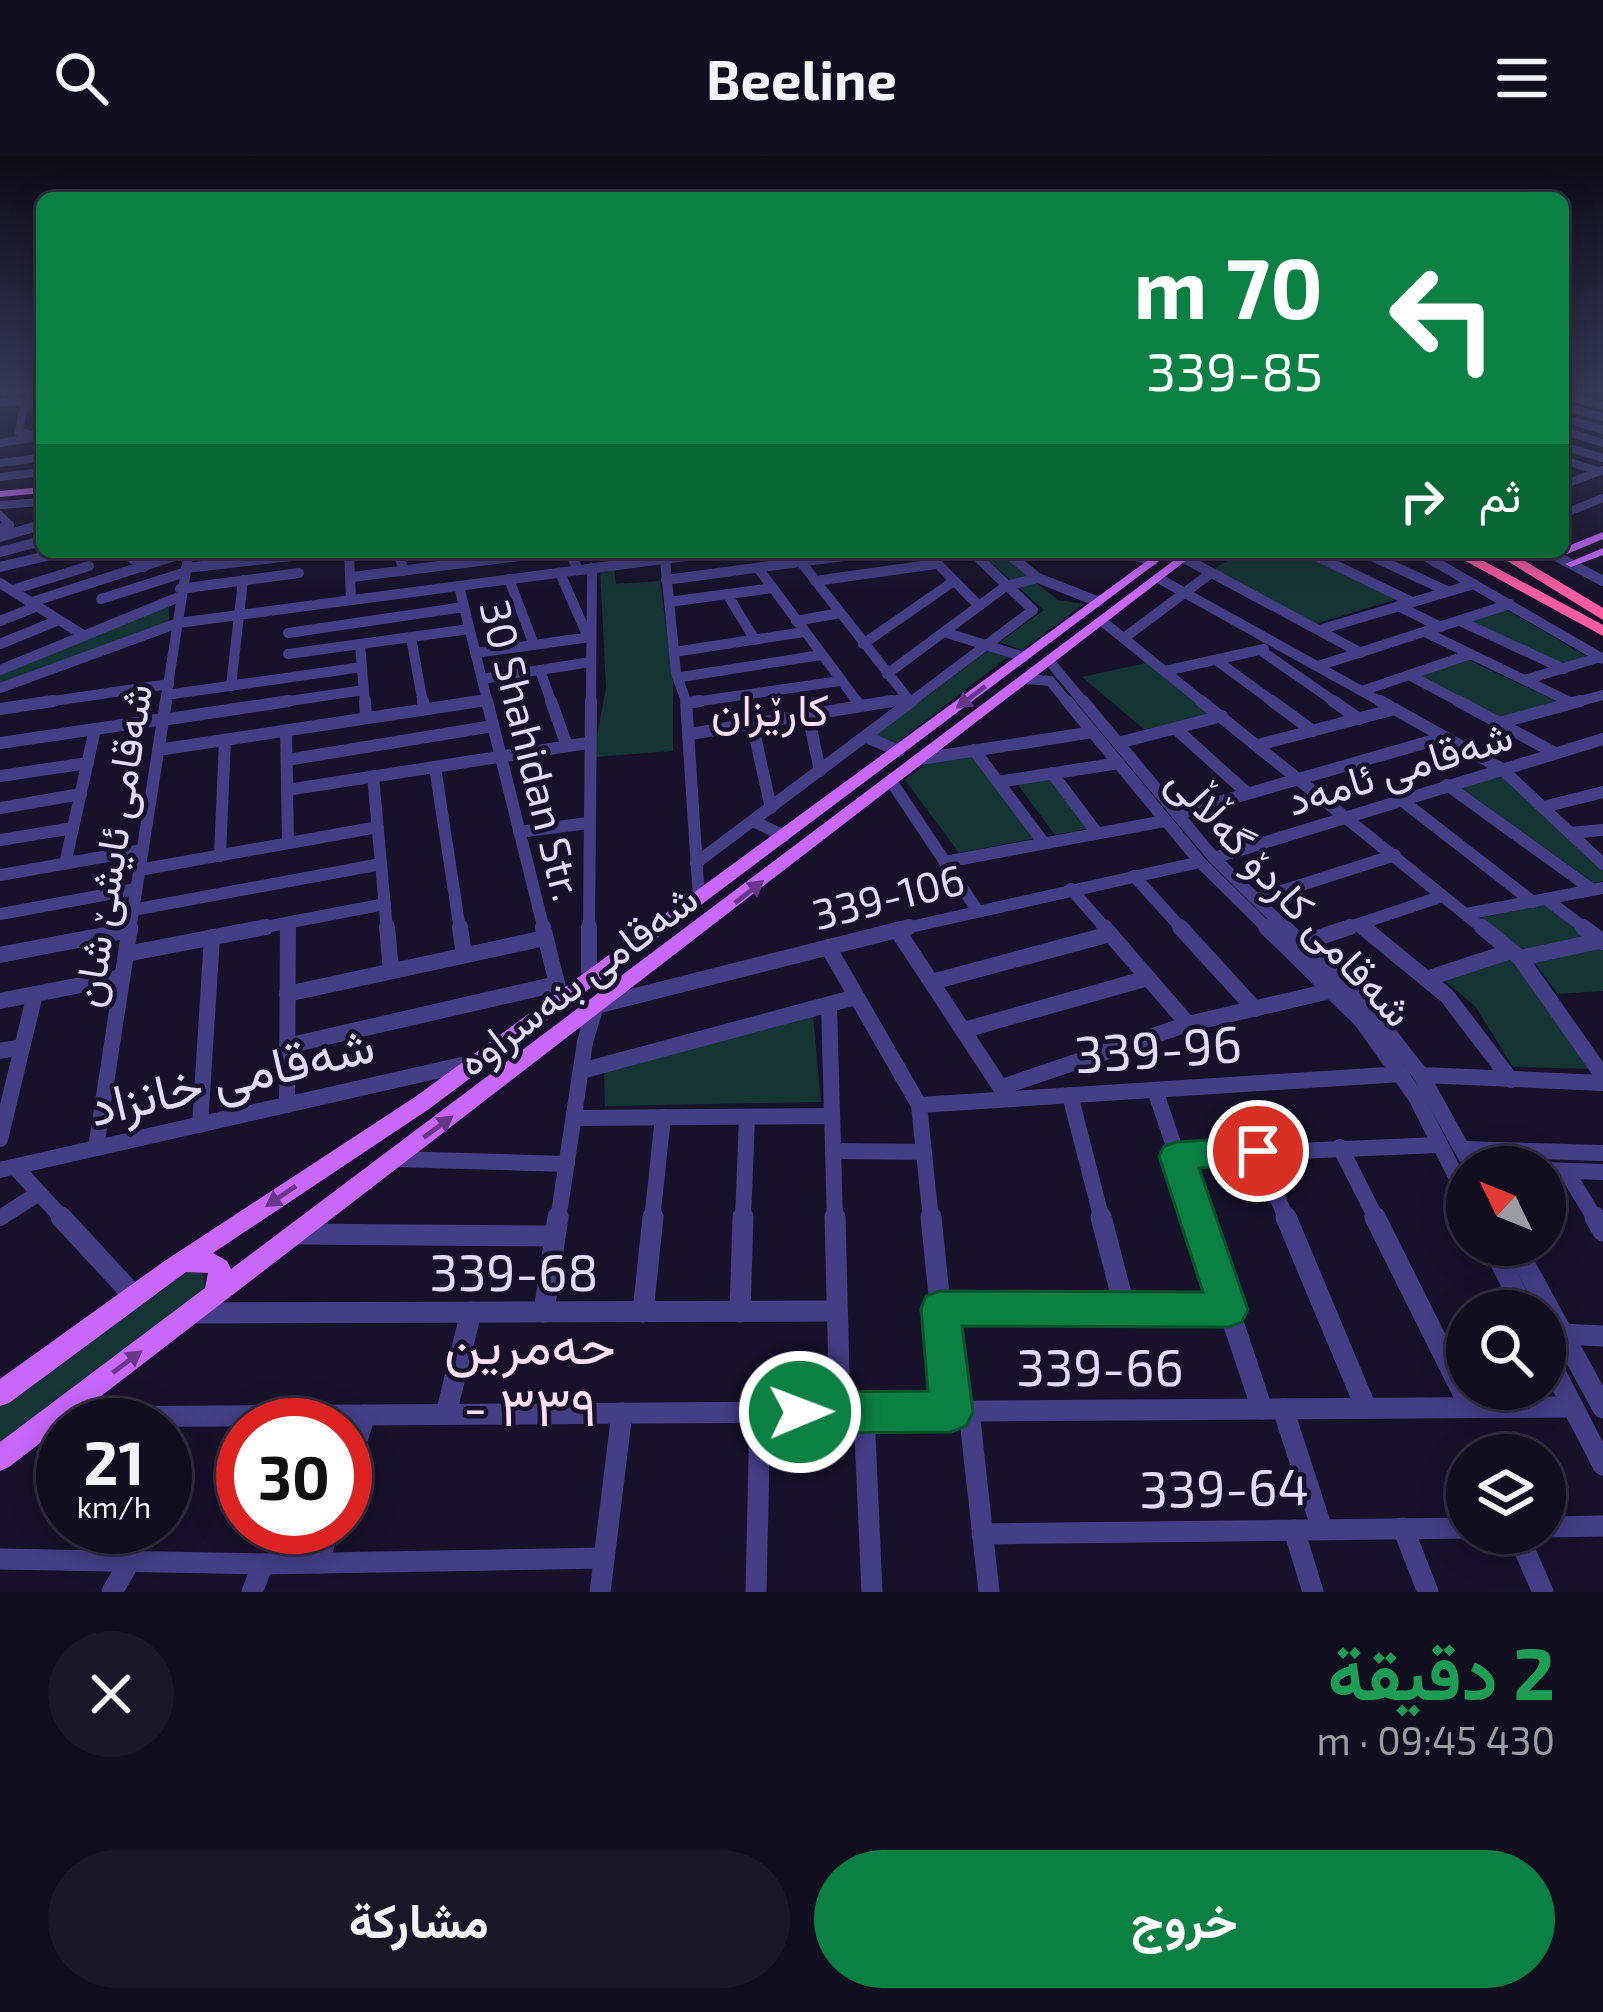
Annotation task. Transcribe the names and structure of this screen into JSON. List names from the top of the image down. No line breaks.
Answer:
{"streets":{"main road":["شەقامی بنەسراوە"],"street":["30 Shahidan Str.","شەقامی ئامەد","شەقامی ئایشێ شان","339-106","شەقامی کاردۆ گەڵاڵی","339-96","شەقامی خانزاد","339-68","339-66","339-64"]},"crossings":[["30 Shahidan Str.","شەقامی بنەسراوە"],["شەقامی ئامەد","339-106"],["شەقامی ئامەد","شەقامی کاردۆ گەڵاڵی"],["شەقامی ئایشێ شان","شەقامی خانزاد"],["339-106","شەقامی کاردۆ گەڵاڵی"],["339-106","شەقامی بنەسراوە"],["شەقامی کاردۆ گەڵاڵی","شەقامی بنەسراوە"],["شەقامی کاردۆ گەڵاڵی","339-96"],["شەقامی بنەسراوە","شەقامی خانزاد"],["شەقامی بنەسراوە","339-68"]],"districts":["کارێزان","حەمرین - ٣٣٩"],"north":"top left","page":{"header":"Beeline","turn":["70 m","339-85"],"then":"ثم","speed":"21 km/h","limit":"30","heading":["2 دقيقة","430 m · 09:45"],"buttons":["خروج","مشاركة"]}}
